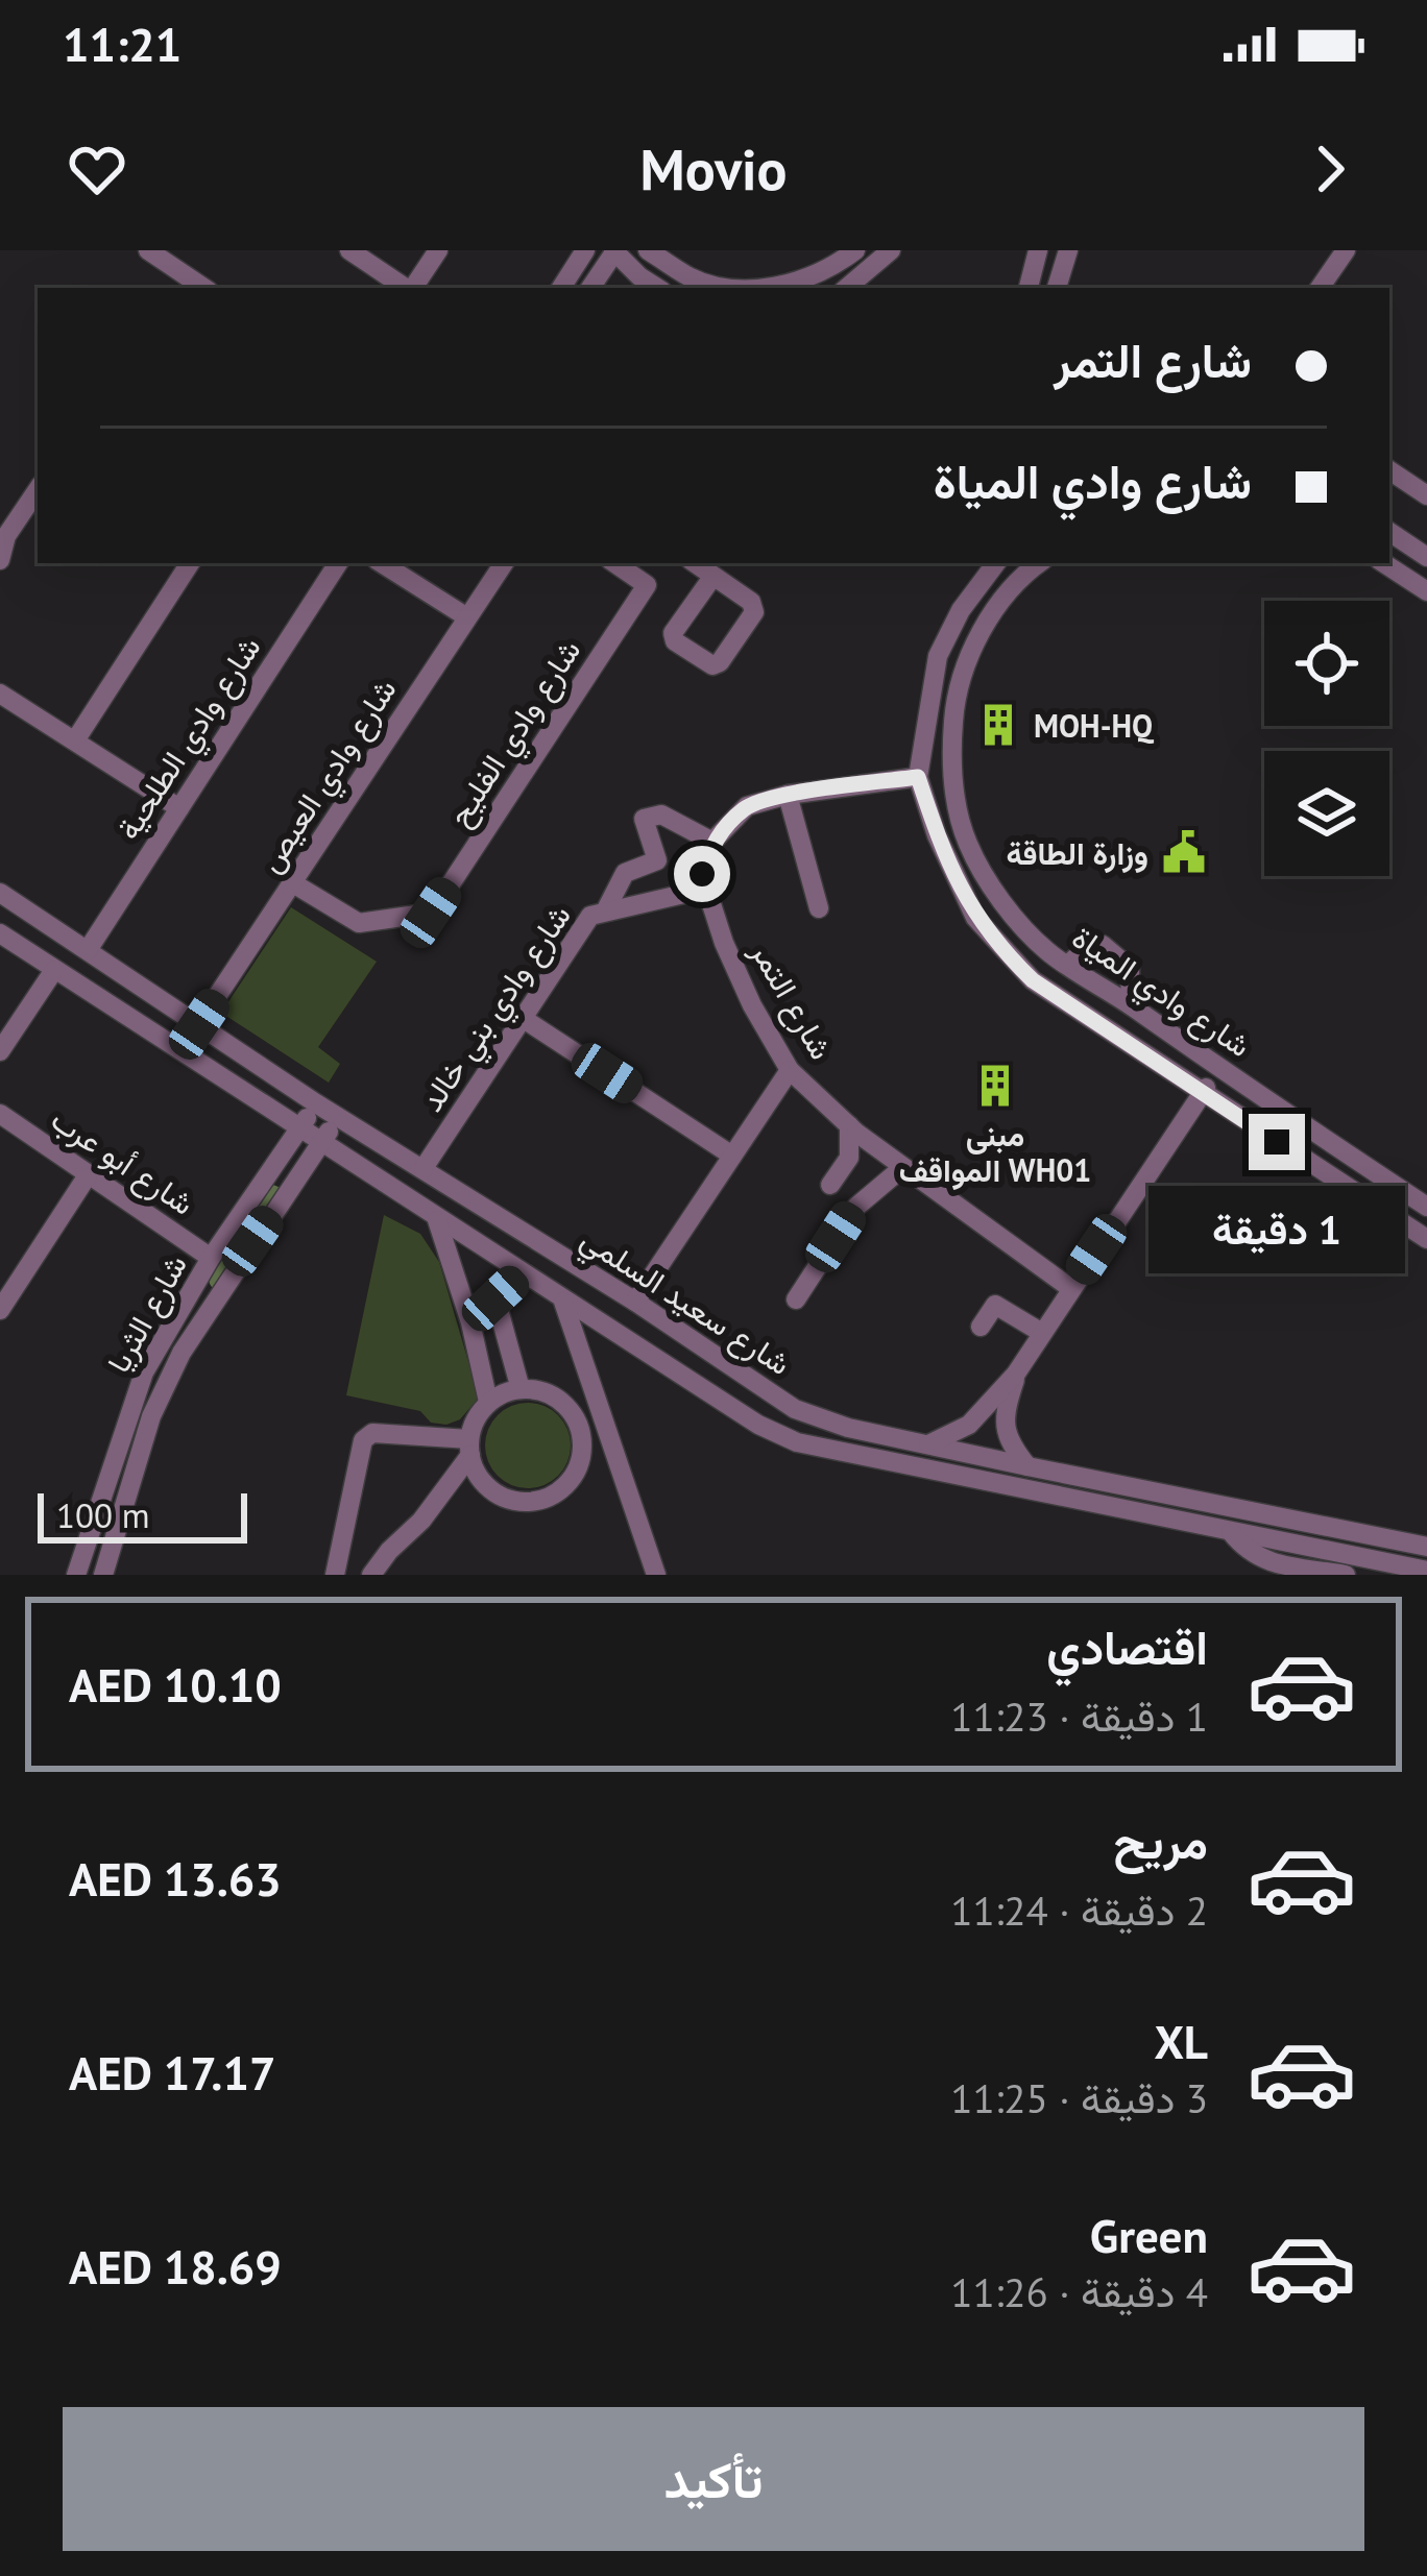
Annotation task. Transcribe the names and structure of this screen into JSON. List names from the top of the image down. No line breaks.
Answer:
{"streets":{"street":["شارع وادي الفليح","شارع وادي الطلحية","شارع وادي العيص","شارع وادي المياة","شارع التمر","شارع وادي بني خالد","شارع أبو عرب","شارع سعيد السلمي","شارع الثريا"]},"crossings":[["شارع وادي الفليح","شارع وادي العيص"],["شارع وادي الطلحية","شارع سعيد السلمي"],["شارع وادي العيص","شارع سعيد السلمي"],["شارع التمر","شارع وادي بني خالد"],["شارع وادي بني خالد","شارع سعيد السلمي"],["شارع أبو عرب","شارع الثريا"],["شارع سعيد السلمي","شارع الثريا"]],"places":{"building":["MOH-HQ","مبنى المواقف WH01"],"public building":["وزارة الطاقة"]},"scale_bar":"100 m","page":{"status":"11:21","header":"Movio","banner":["شارع التمر","شارع وادي المياة"],"bubble":"1 دقيقة","scale":"100 m","list":[{"name":"اقتصادي","note":"1 دقيقة · 11:23","value":"AED 10.10"},{"name":"مريح","note":"2 دقيقة · 11:24","value":"AED 13.63"},{"name":"XL","note":"3 دقيقة · 11:25","value":"AED 17.17"},{"name":"Green","note":"4 دقيقة · 11:26","value":"AED 18.69"}],"buttons":"تأكيد"}}
